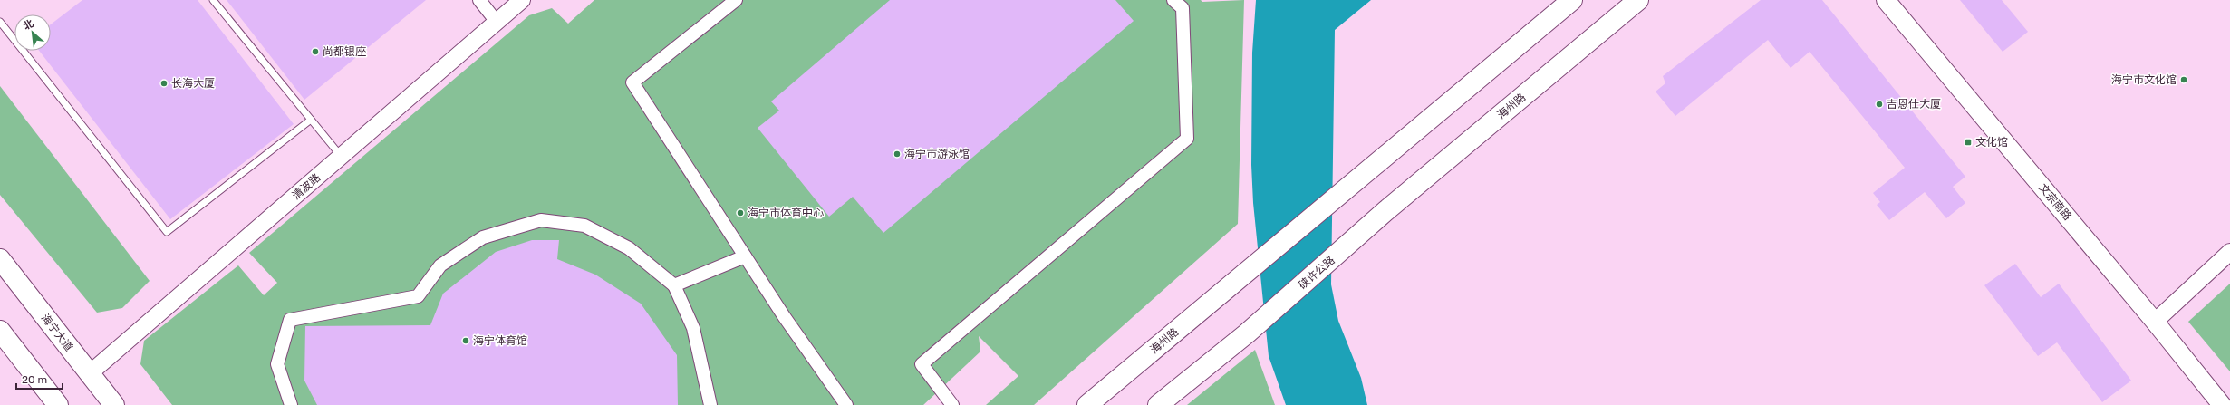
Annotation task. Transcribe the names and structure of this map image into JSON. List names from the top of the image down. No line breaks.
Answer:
{"streets":{"main road":["海州路","文宗南路","硖许公路","海宁大道"],"street":["清波路"]},"crossings":[["海州路","硖许公路"],["清波路","海宁大道"]],"places":{"other":["尚都银座","海宁市文化馆","长海大厦","吉恩仕大厦","海宁市游泳馆","海宁市体育中心","海宁体育馆"],"transit":["文化馆"]},"scale_bar":"20 m","north":"top left"}
